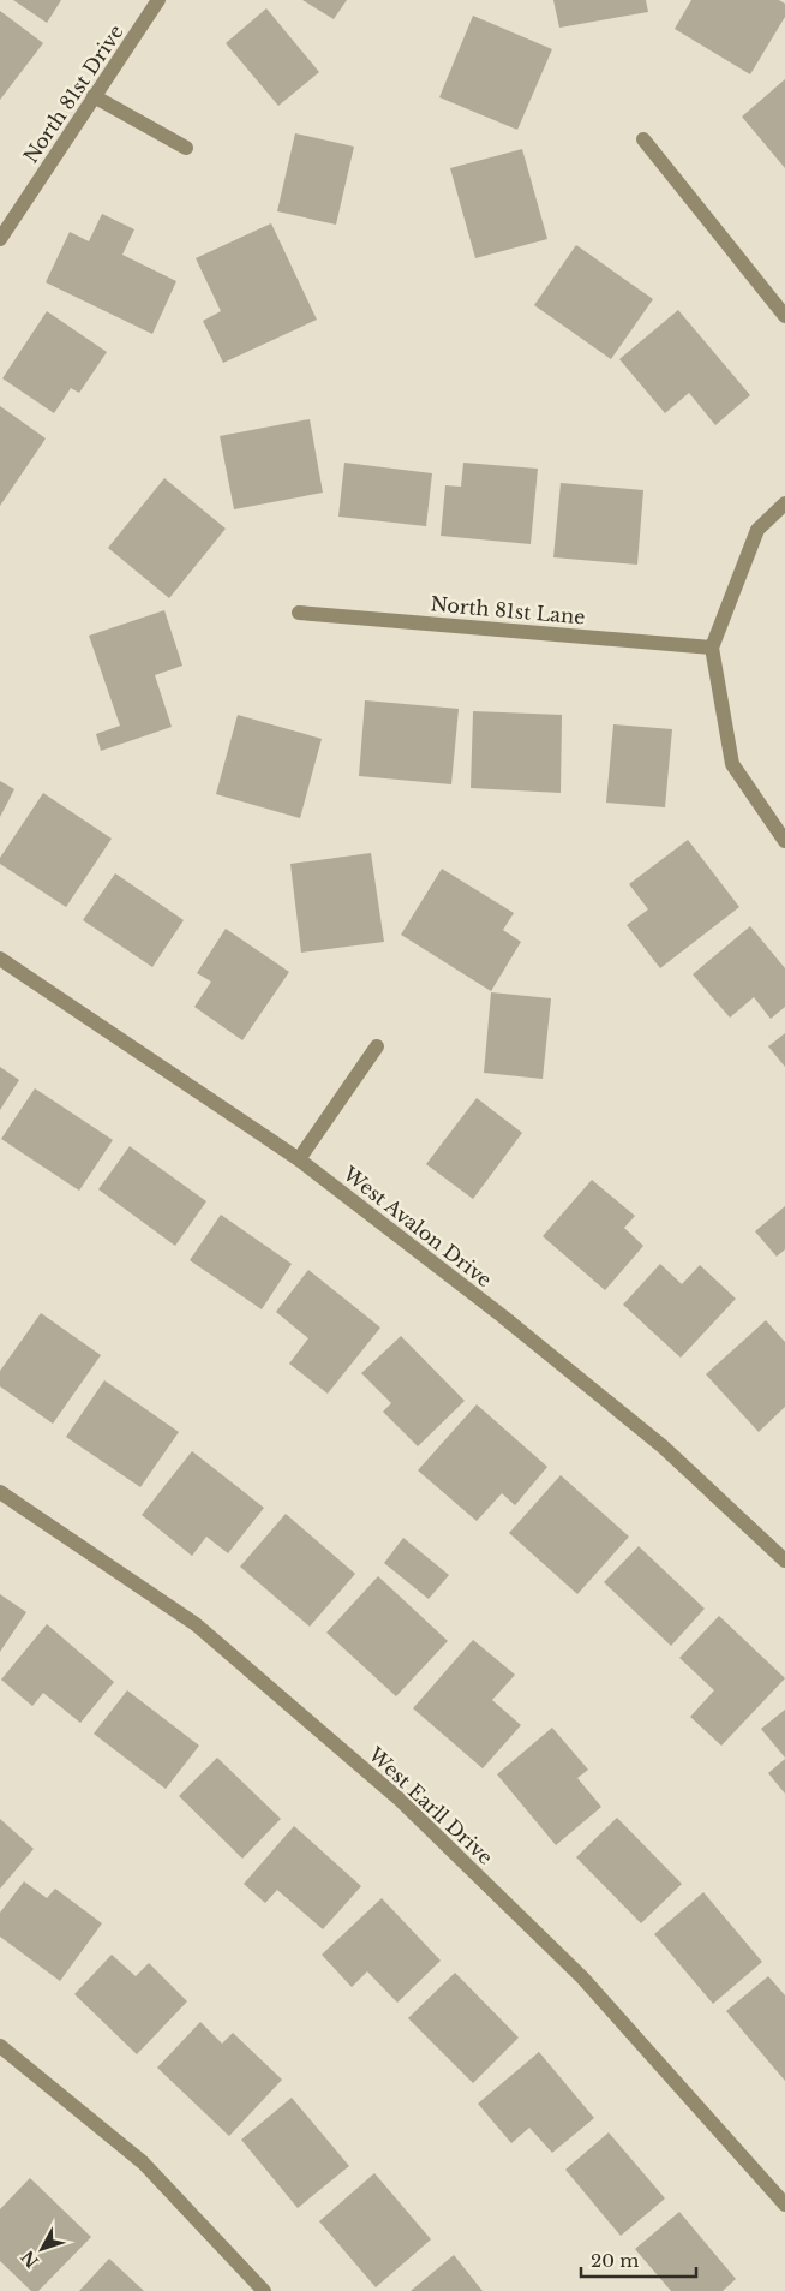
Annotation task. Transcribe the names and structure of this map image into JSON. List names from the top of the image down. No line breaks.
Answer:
{"streets":{"street":["North 81st Drive","North 81st Lane","West Avalon Drive","West Earll Drive"]},"scale_bar":"20 m","north":"bottom left"}
